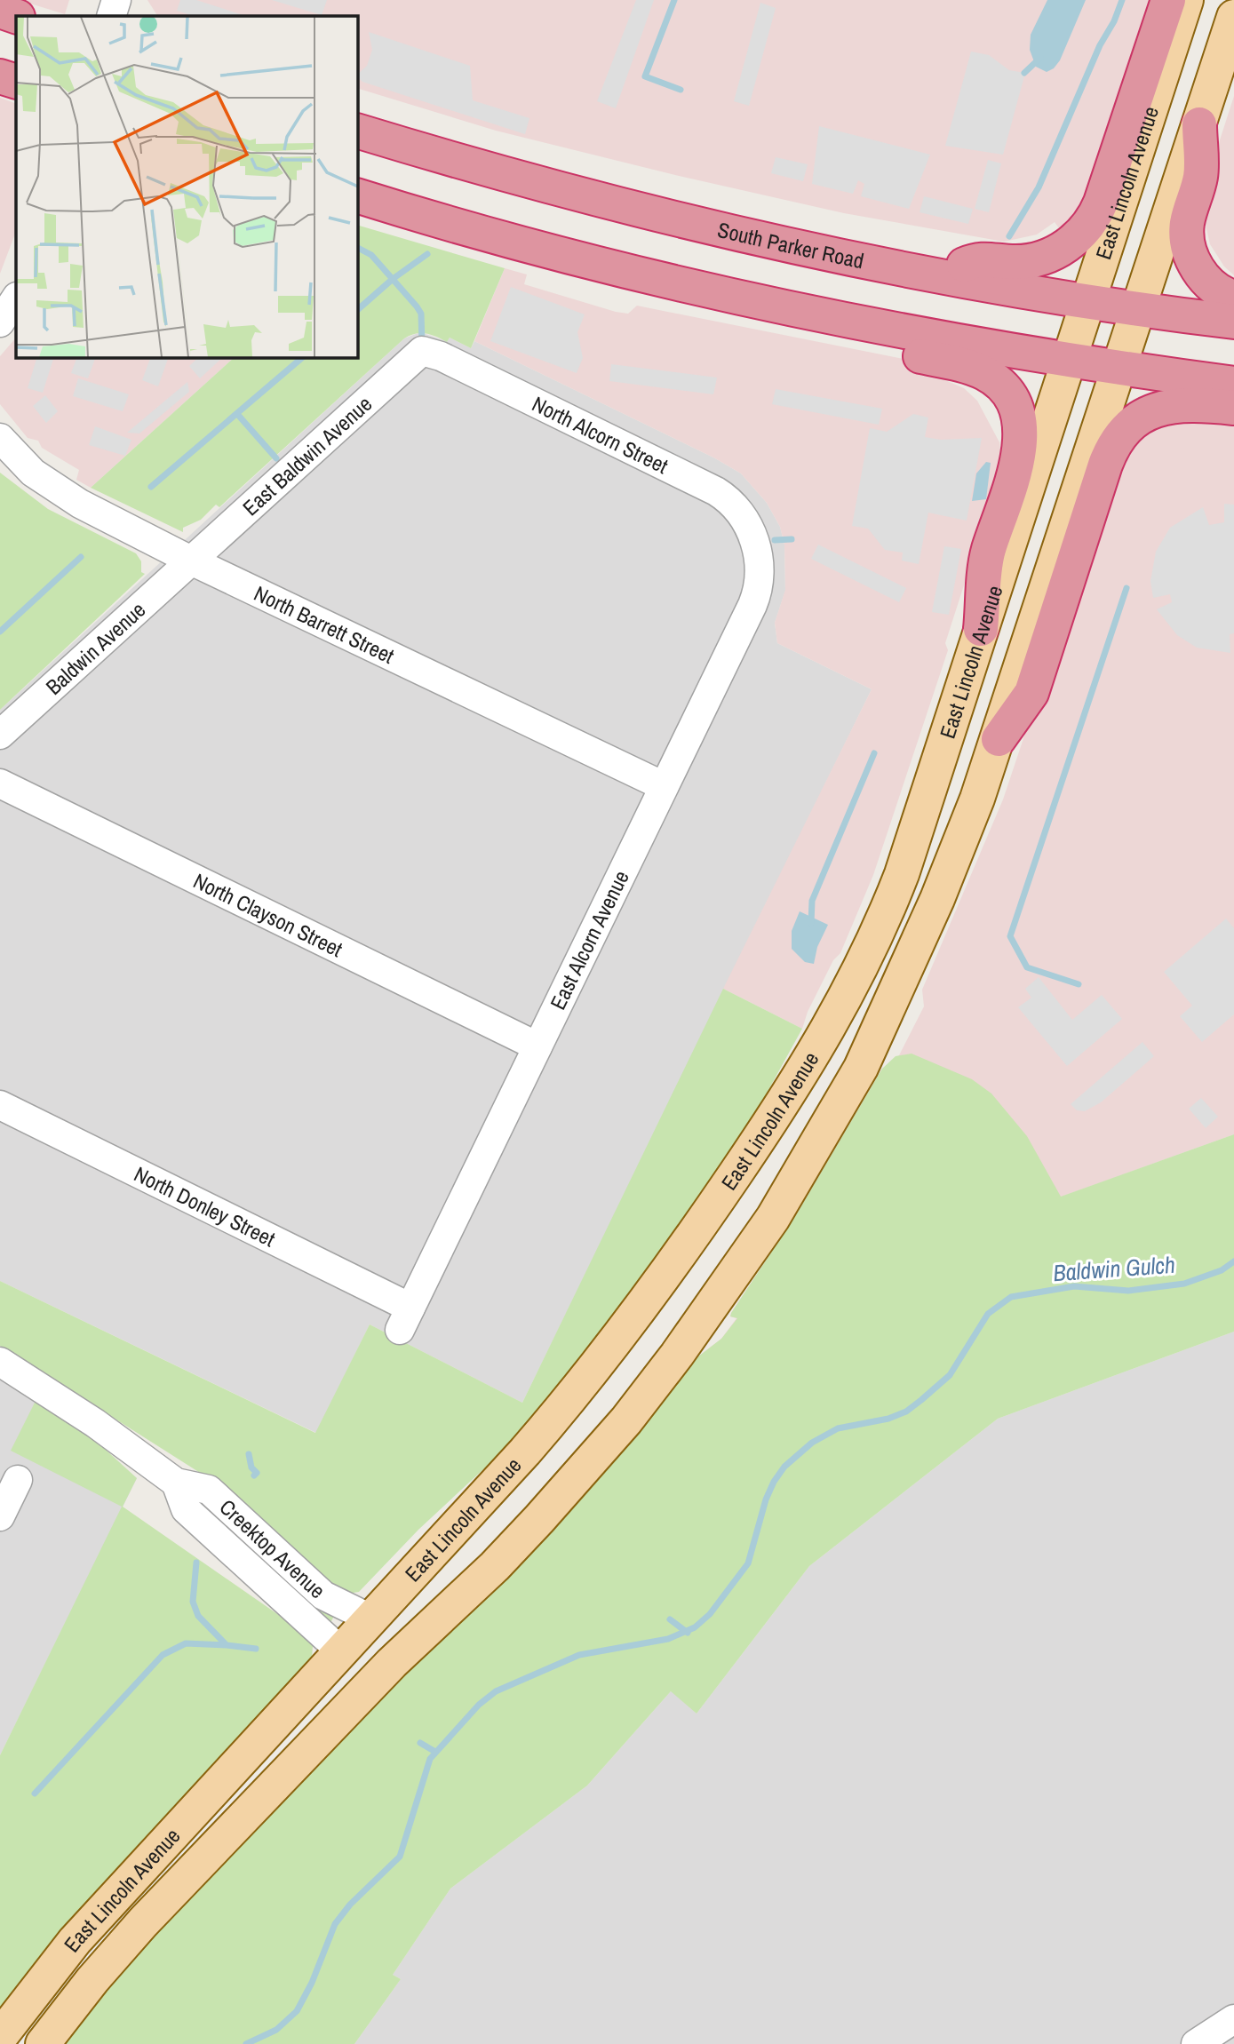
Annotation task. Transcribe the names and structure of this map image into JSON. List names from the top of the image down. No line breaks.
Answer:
{"streets":{"highway":["South Parker Road"],"main road":["East Lincoln Avenue"],"street":["North Alcorn Street","East Baldwin Avenue","North Barrett Street","Baldwin Avenue","North Clayson Street","East Alcorn Avenue","North Donley Street","Creektop Avenue"]},"crossings":[["East Lincoln Avenue","South Parker Road"],["East Lincoln Avenue","Creektop Avenue"],["North Alcorn Street","East Baldwin Avenue"],["North Alcorn Street","East Alcorn Avenue"],["East Baldwin Avenue","North Barrett Street"],["East Baldwin Avenue","Baldwin Avenue"],["North Barrett Street","Baldwin Avenue"],["North Barrett Street","East Alcorn Avenue"],["North Clayson Street","East Alcorn Avenue"],["East Alcorn Avenue","North Donley Street"]],"water":["Baldwin Gulch"]}
